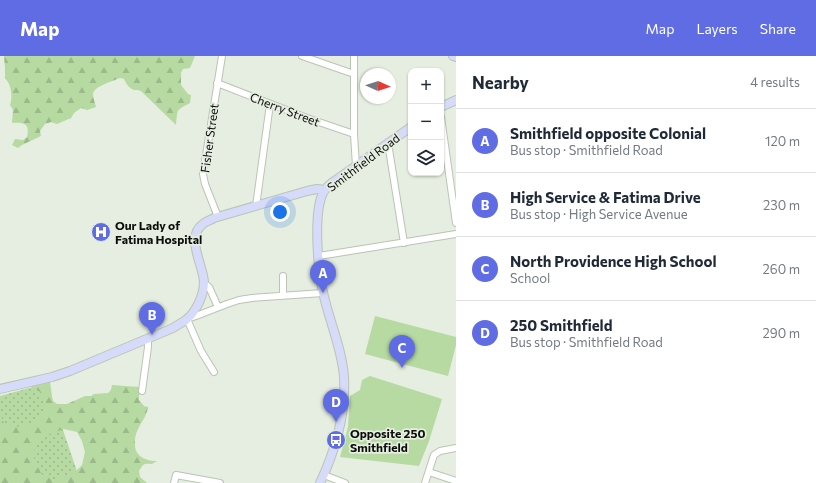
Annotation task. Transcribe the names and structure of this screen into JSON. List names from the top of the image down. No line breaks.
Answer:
{"streets":{"main road":["Smithfield Road"],"street":["Cherry Street","Fisher Street"]},"crossings":[["Cherry Street","Fisher Street"]],"places":{"hospital":["Our Lady of Fatima Hospital"],"bus stop":["Opposite 250 Smithfield"]},"north":"right","page":{"header":"Map","nav":["Map","Layers","Share"],"heading":["Nearby","4 results"],"map_buttons":["+","−"],"list":[{"mark":"A","name":"Smithfield opposite Colonial","note":"Bus stop · Smithfield Road","value":"120 m"},{"mark":"B","name":"High Service & Fatima Drive","note":"Bus stop · High Service Avenue","value":"230 m"},{"mark":"C","name":"North Providence High School","note":"School","value":"260 m"},{"mark":"D","name":"250 Smithfield","note":"Bus stop · Smithfield Road","value":"290 m"}],"pins":["A","B","C","D"]}}
